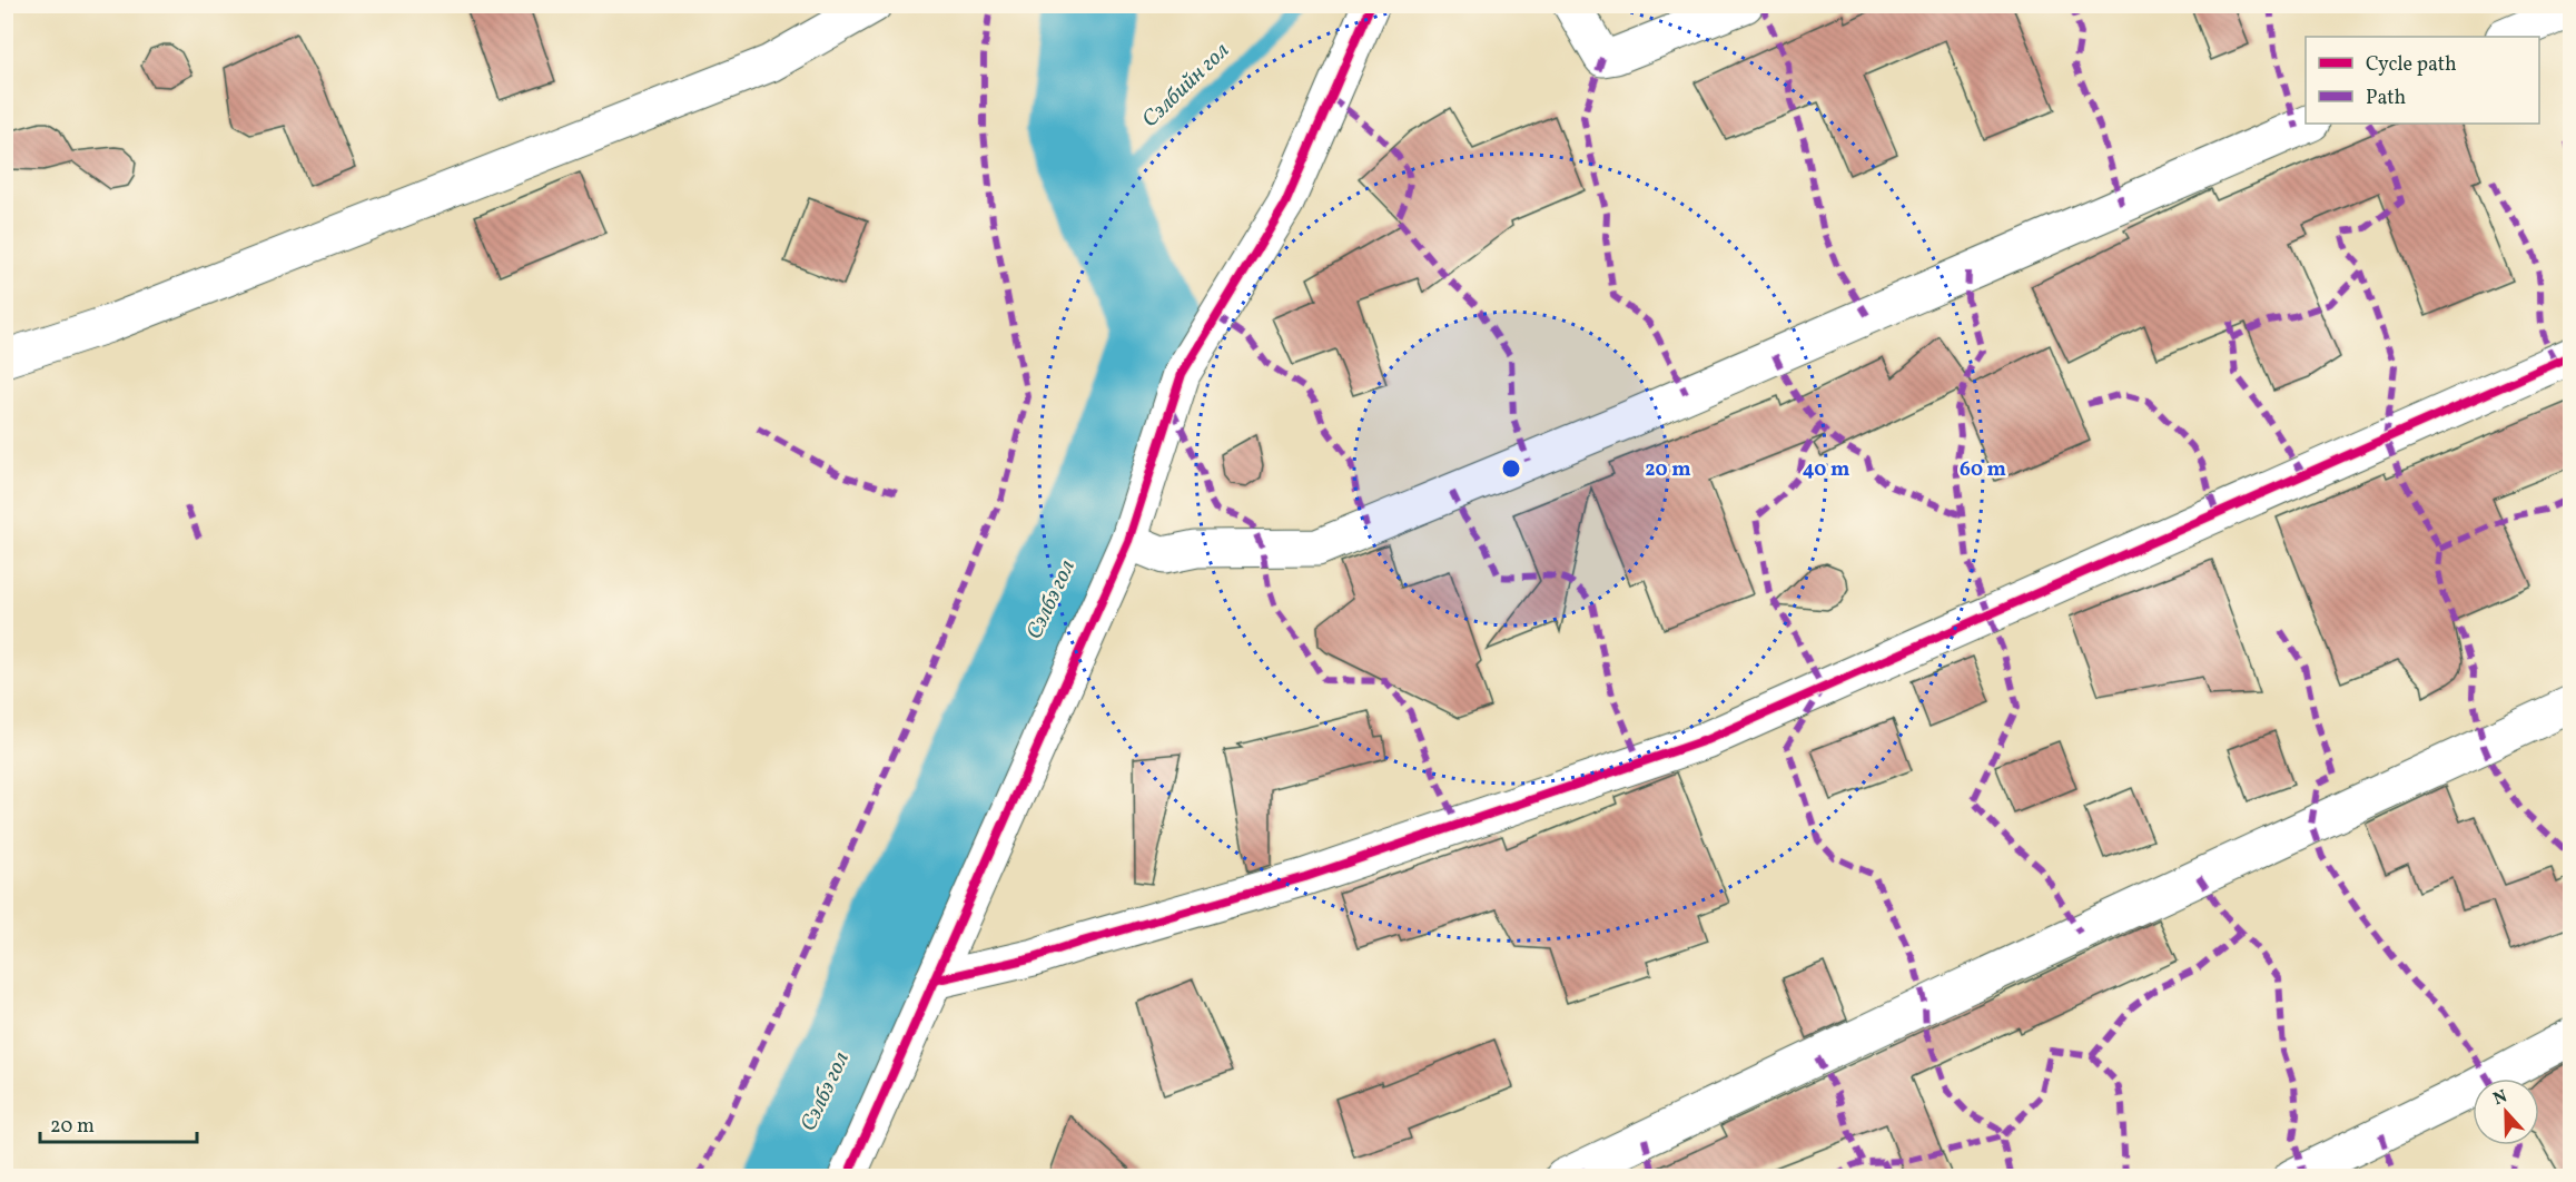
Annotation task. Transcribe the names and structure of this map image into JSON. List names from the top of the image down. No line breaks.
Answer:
{"water":["Сэлбийн гол","Сэлбэ гол"],"legend":["Cycle path","Path"],"scale_bar":"20 m","north":"top","rings":["20 m","40 m","60 m"]}
